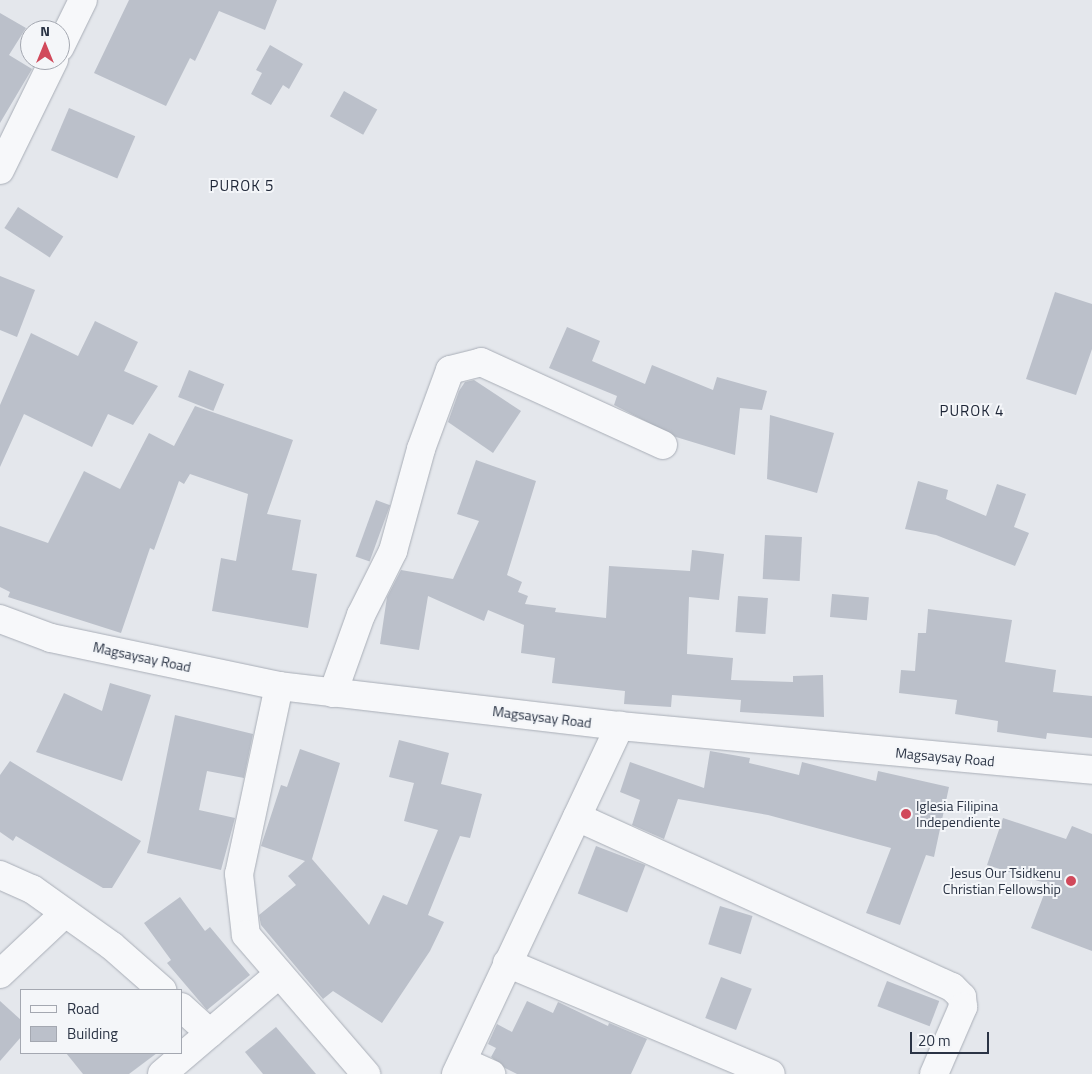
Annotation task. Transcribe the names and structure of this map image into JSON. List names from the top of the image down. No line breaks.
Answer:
{"streets":{"street":["Magsaysay Road"]},"districts":["PUROK 5","PUROK 4"],"places":["Iglesia Filipina Independiente","Jesus Our Tsidkenu Christian Fellowship"],"legend":["Road","Building"],"scale_bar":"20 m","north":"top"}
